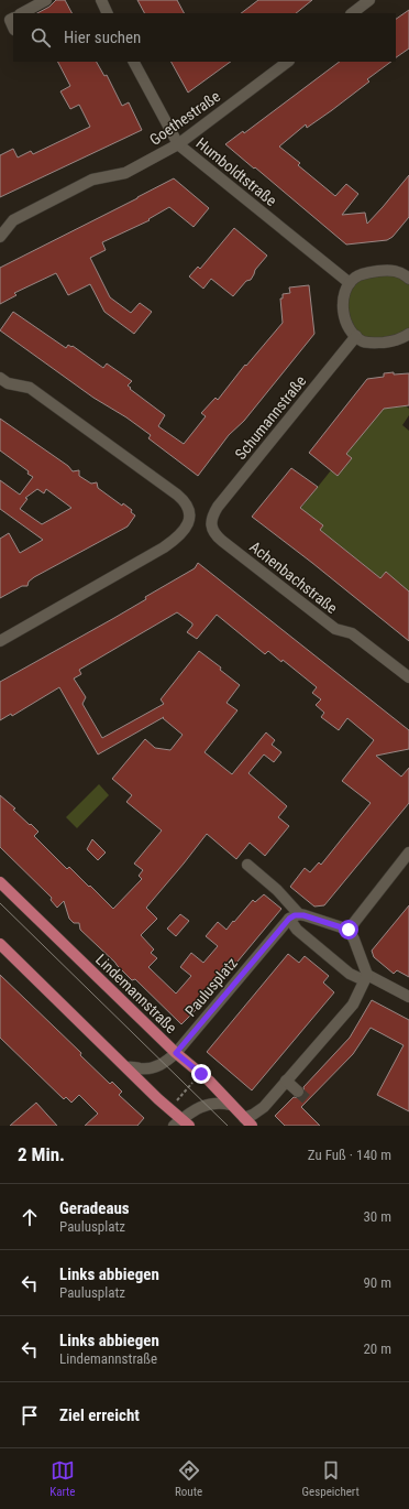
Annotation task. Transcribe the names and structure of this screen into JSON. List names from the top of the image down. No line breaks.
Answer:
{"streets":{"main road":["Lindemannstraße"],"street":["Goethestraße","Humboldtstraße","Schumannstraße","Achenbachstraße","Paulusplatz"]},"crossings":[["Goethestraße","Humboldtstraße"],["Schumannstraße","Achenbachstraße"],["Paulusplatz","Lindemannstraße"]],"page":{"search":"Hier suchen","heading":["2 Min.","Zu Fuß · 140 m"],"list":[["Geradeaus","Paulusplatz","30 m"],["Links abbiegen","Paulusplatz","90 m"],["Links abbiegen","Lindemannstraße","20 m"],"Ziel erreicht"],"nav":["Karte","Route","Gespeichert"]}}
